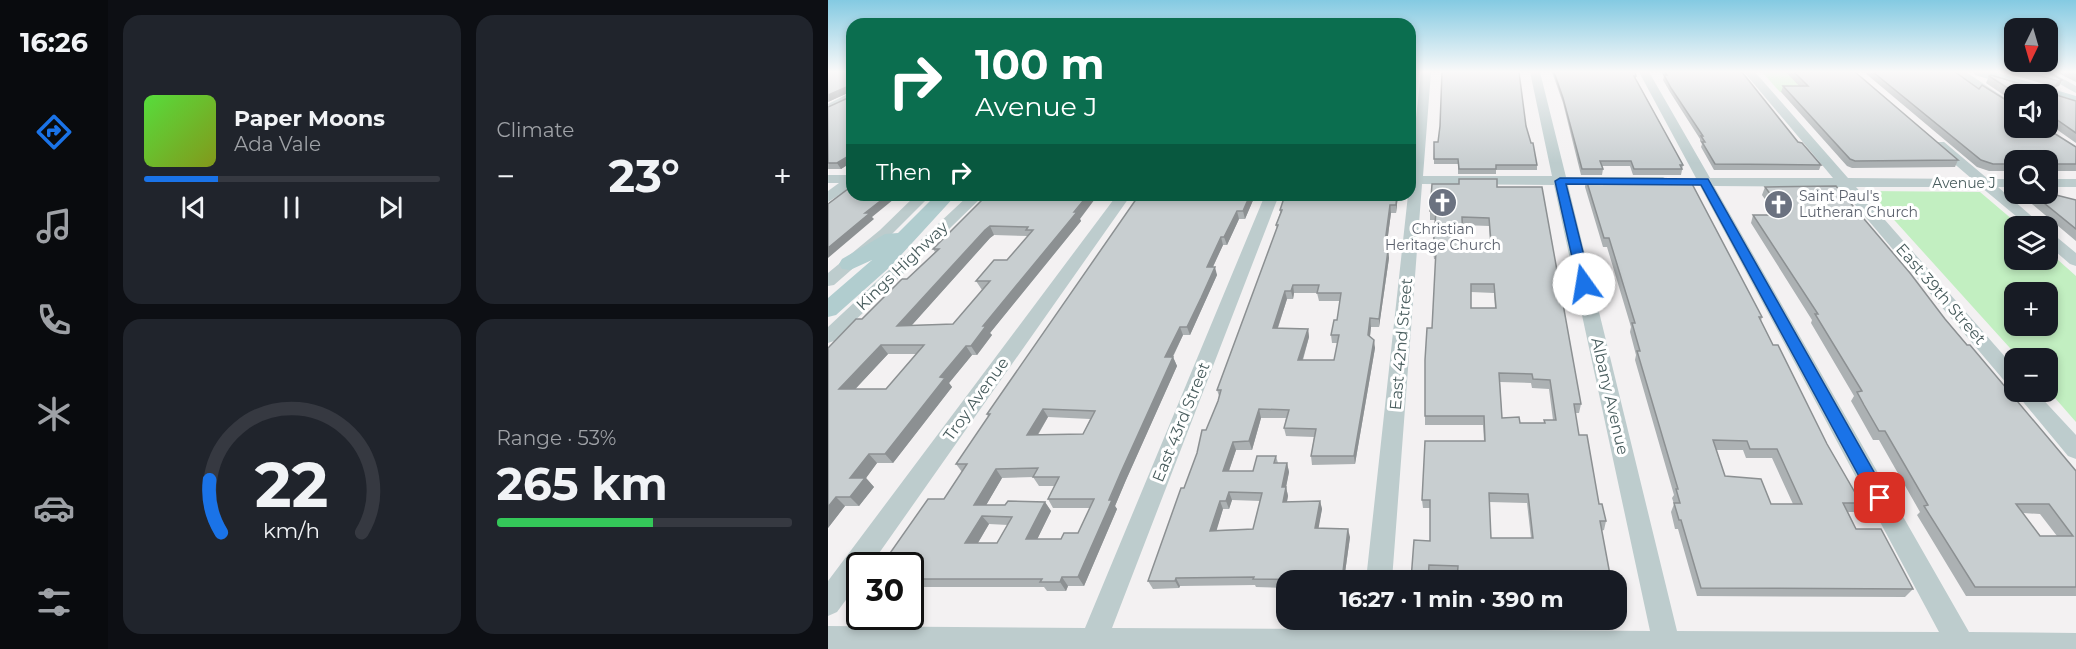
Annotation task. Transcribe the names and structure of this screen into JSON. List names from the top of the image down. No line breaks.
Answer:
{"streets":{"main road":["Kings Highway"],"street":["Avenue J","East 39th Street","East 42nd Street","Albany Avenue","Troy Avenue","East 43rd Street"]},"crossings":[["Avenue J","East 39th Street"],["Avenue J","Albany Avenue"]],"places":{"church":["Christian Heritage Church","Saint Paul's Lutheran Church"]},"north":"bottom","page":{"tabs":"16:26","tile":["Climate",["Range · 53%","265 km"]],"map_buttons":["+","−"],"turn":["100 m","Avenue J"],"song":["Paper Moons","Ada Vale"],"then":"Then","heat":["−","23°","+"],"limit":"30","trip":"16:27 · 1 min · 390 m","gauge":["22","km/h"]}}
